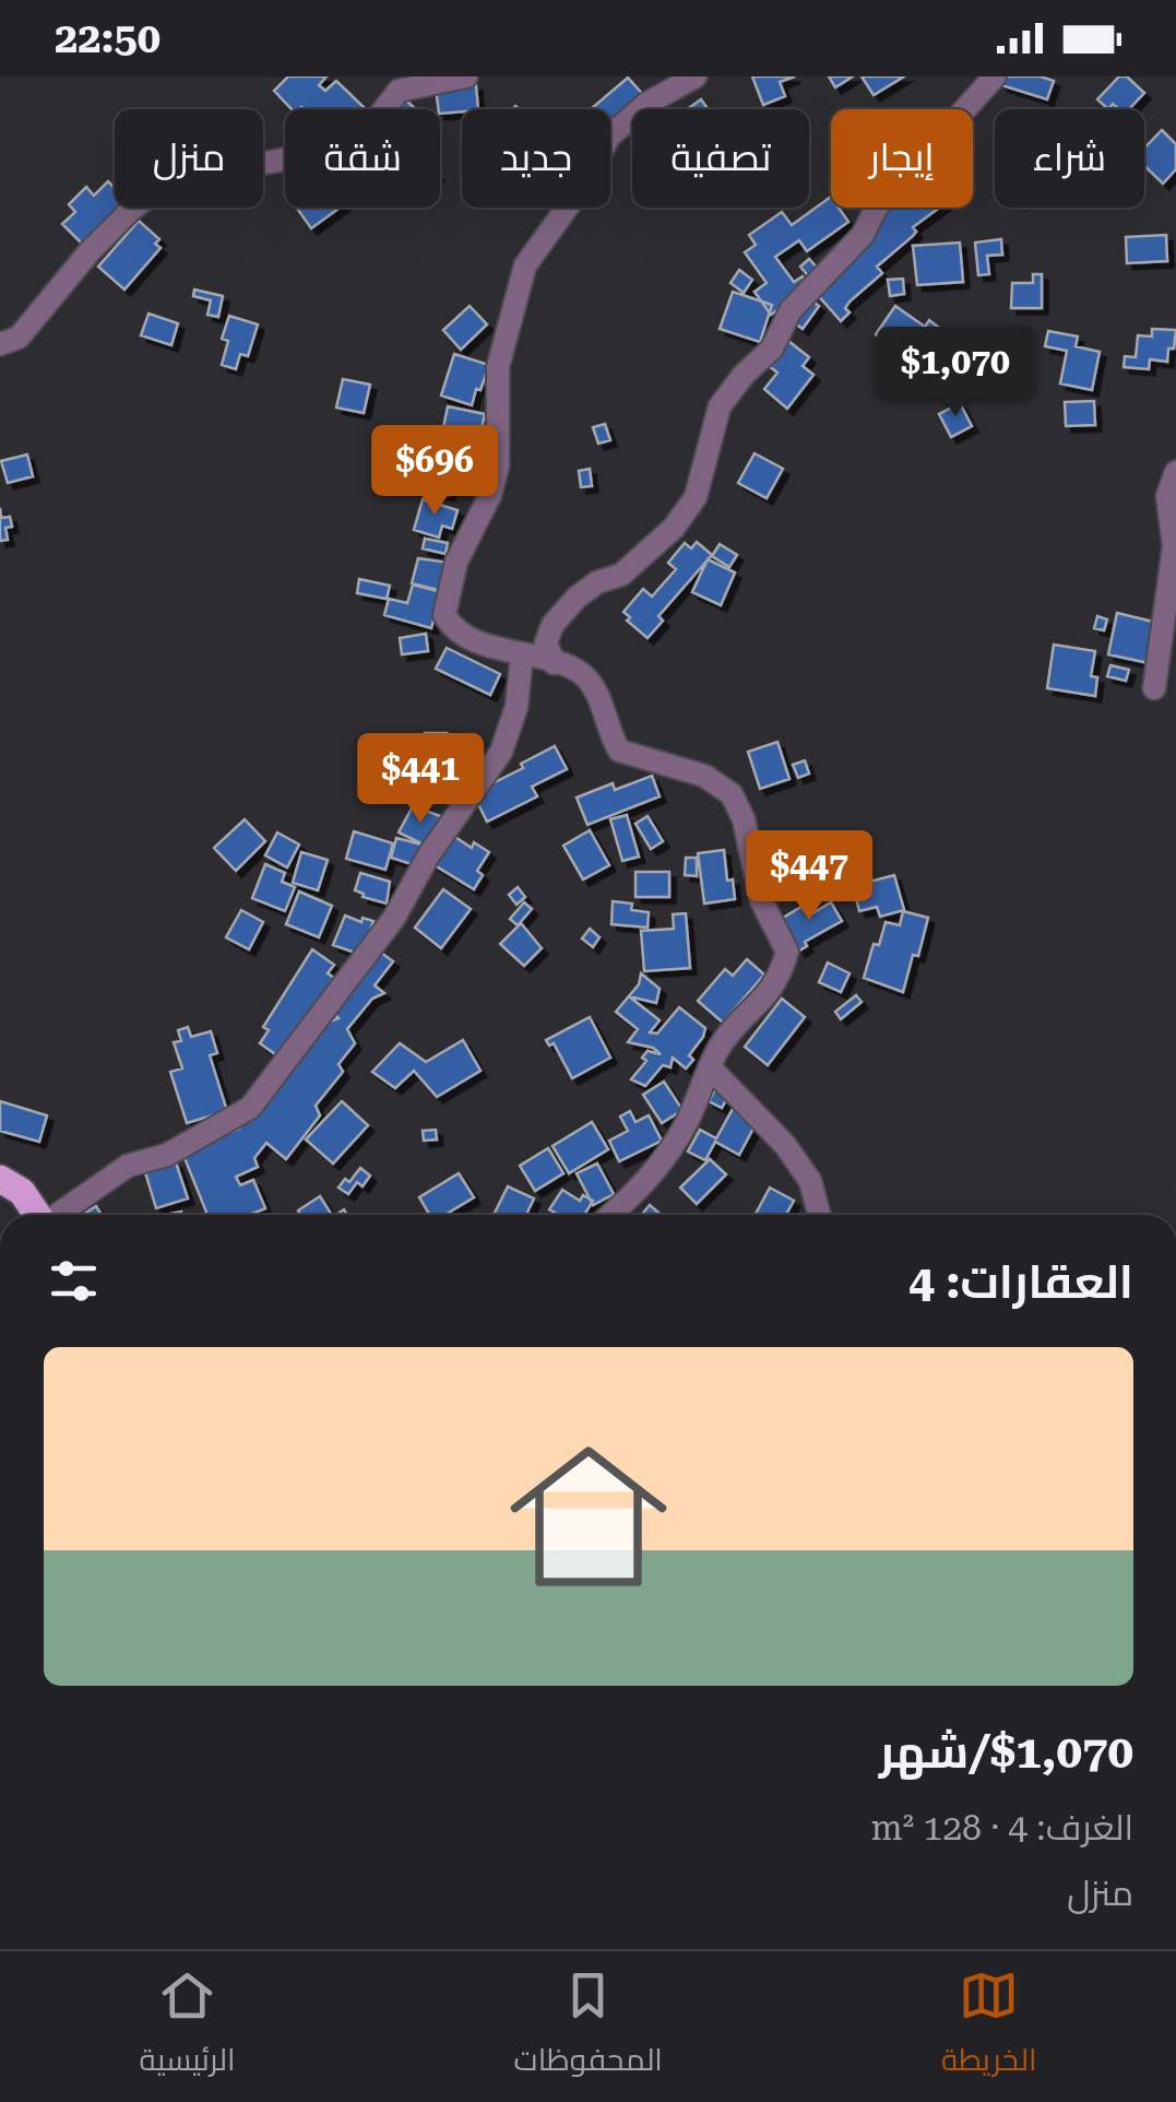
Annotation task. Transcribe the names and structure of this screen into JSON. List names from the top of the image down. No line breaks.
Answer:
{"page":{"status":"22:50","chip":["شراء","إيجار","تصفية","جديد","شقة","منزل"],"price":["$1,070","$696","$441","$447"],"heading":"العقارات: 4","list":[{"name":"$1,070/شهر","note":"الغرف: 4 · 128 m² · منزل"}],"tabs":["الخريطة","المحفوظات","الرئيسية"]}}
